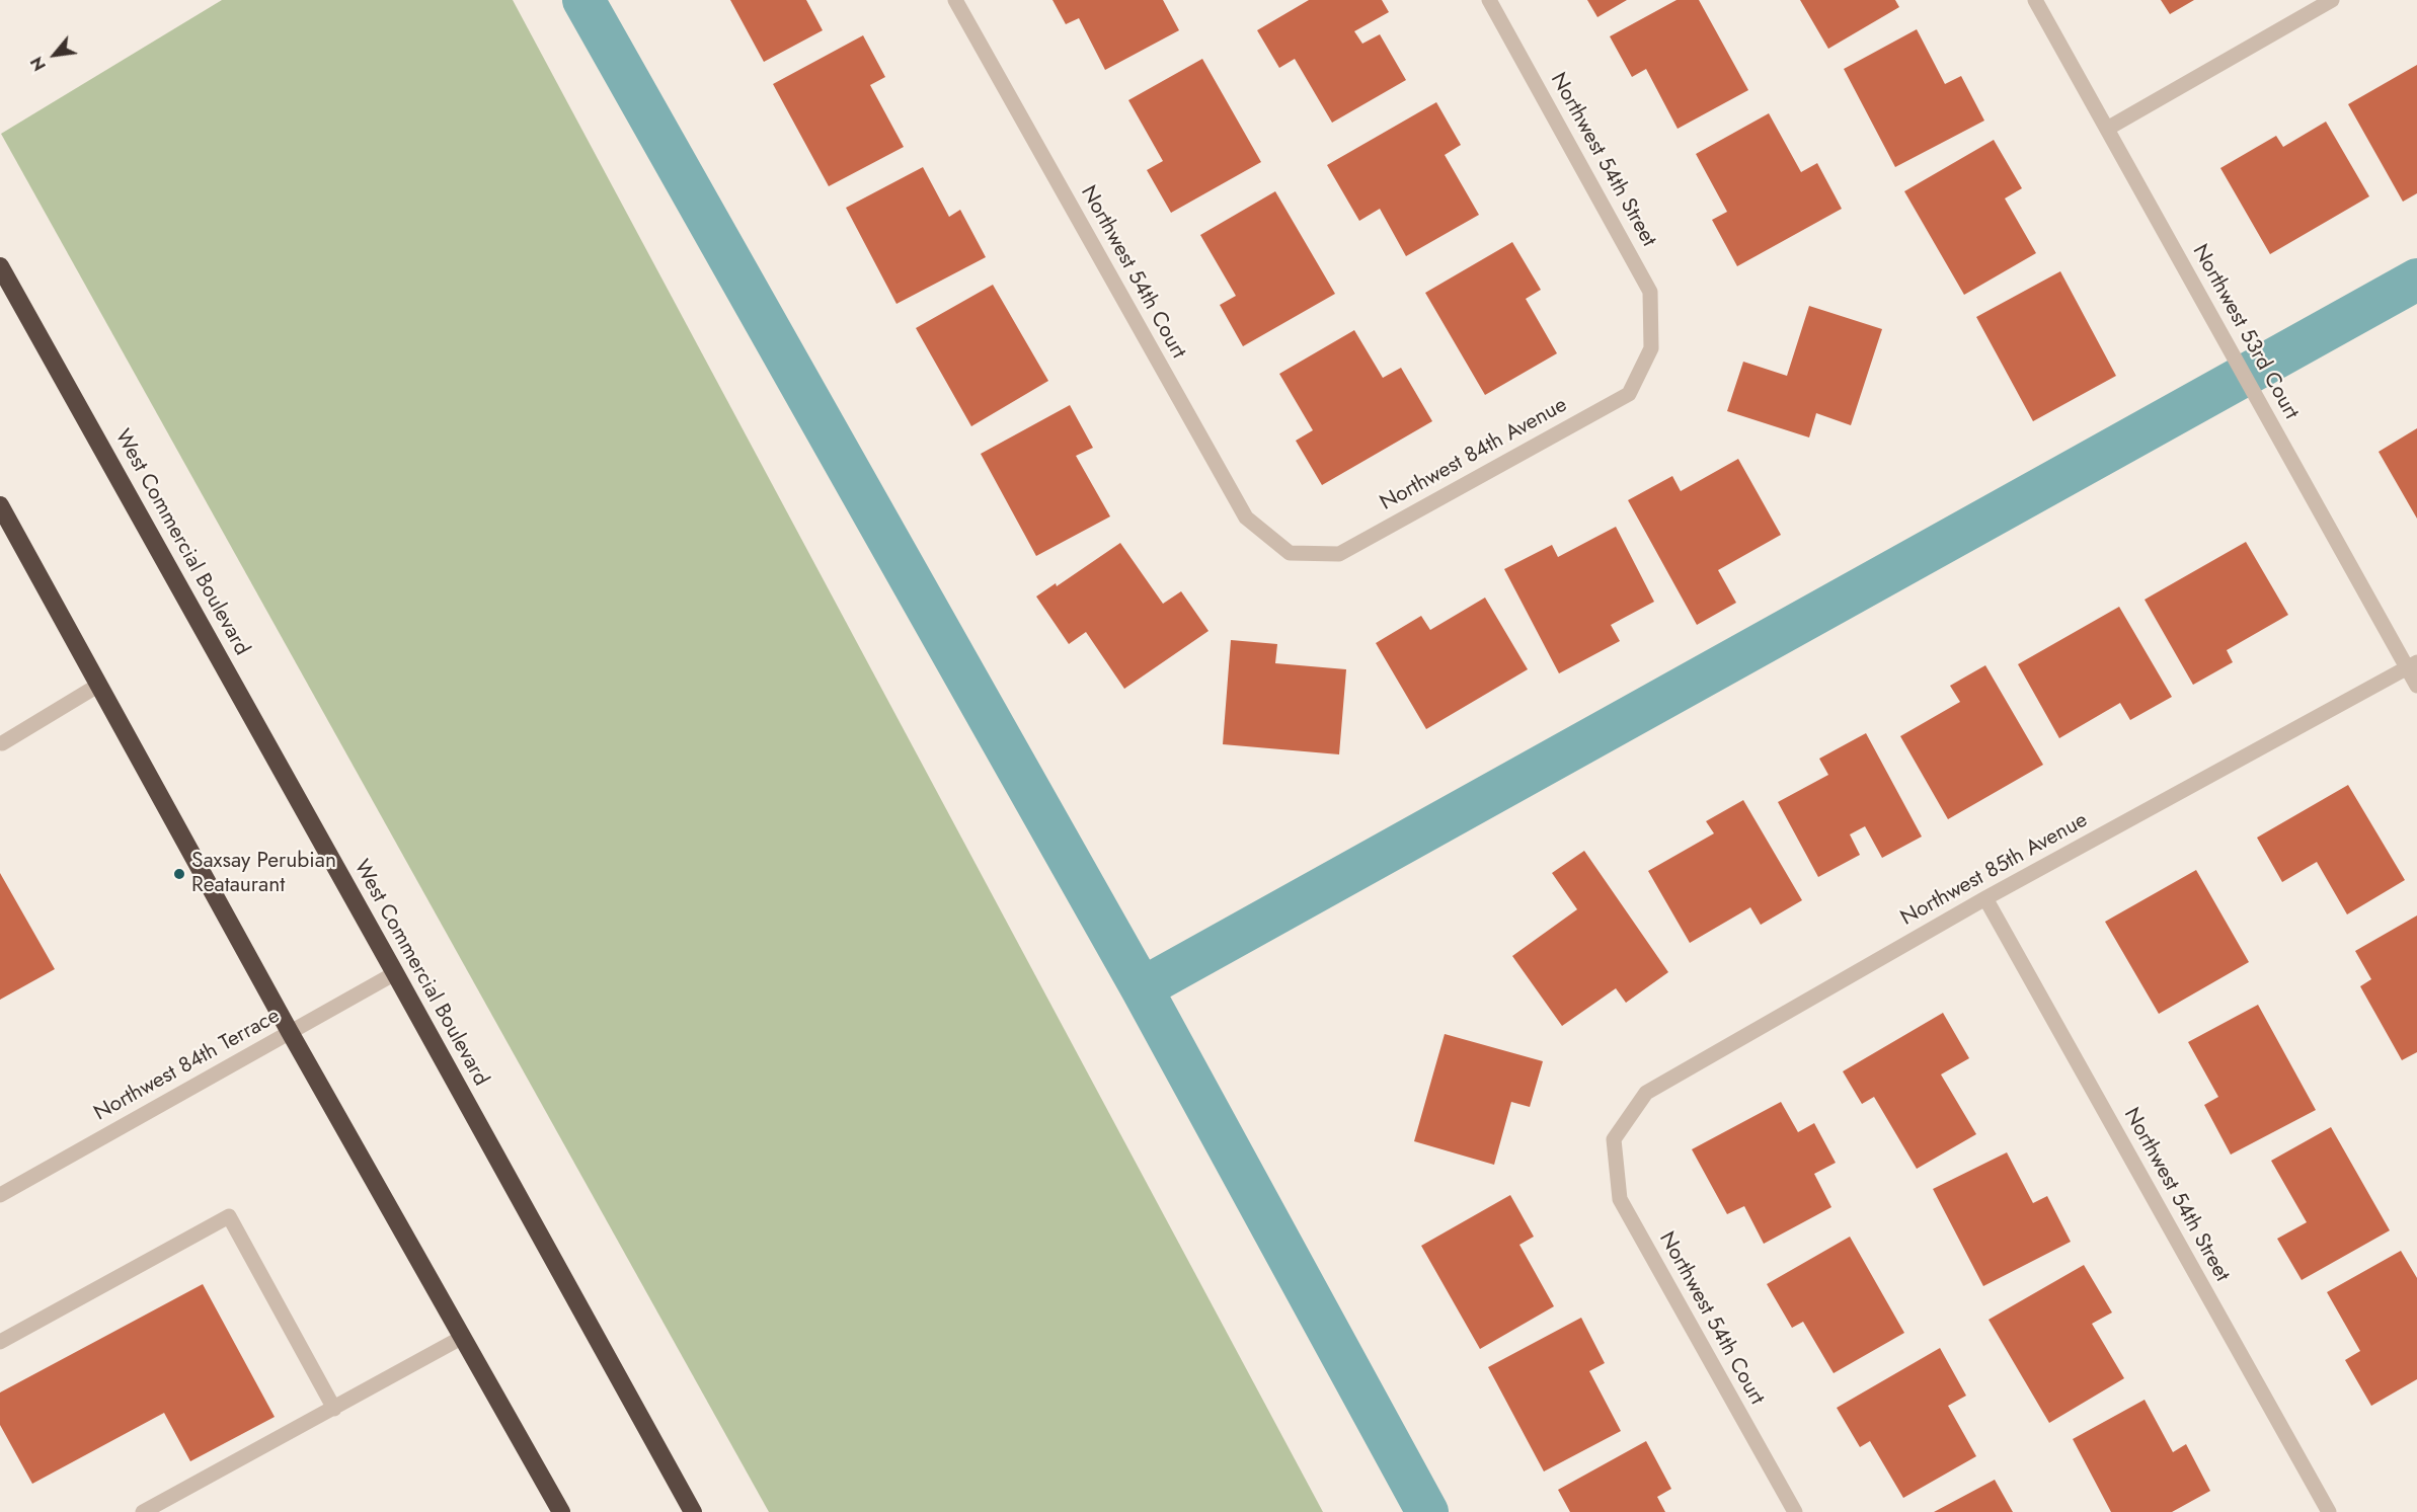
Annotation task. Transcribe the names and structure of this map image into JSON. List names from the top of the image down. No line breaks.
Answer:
{"streets":{"highway":["West Commercial Boulevard"],"street":["Northwest 54th Street","Northwest 54th Court","Northwest 53rd Court","Northwest 84th Avenue","Northwest 85th Avenue","Northwest 84th Terrace"]},"crossings":[["Northwest 54th Street","Northwest 84th Avenue"],["Northwest 54th Street","Northwest 85th Avenue"],["Northwest 54th Court","Northwest 84th Avenue"],["Northwest 54th Court","Northwest 85th Avenue"],["Northwest 53rd Court","Northwest 85th Avenue"],["West Commercial Boulevard","Northwest 84th Terrace"]],"places":["Saxsay Perubian Reataurant"],"north":"bottom left"}
